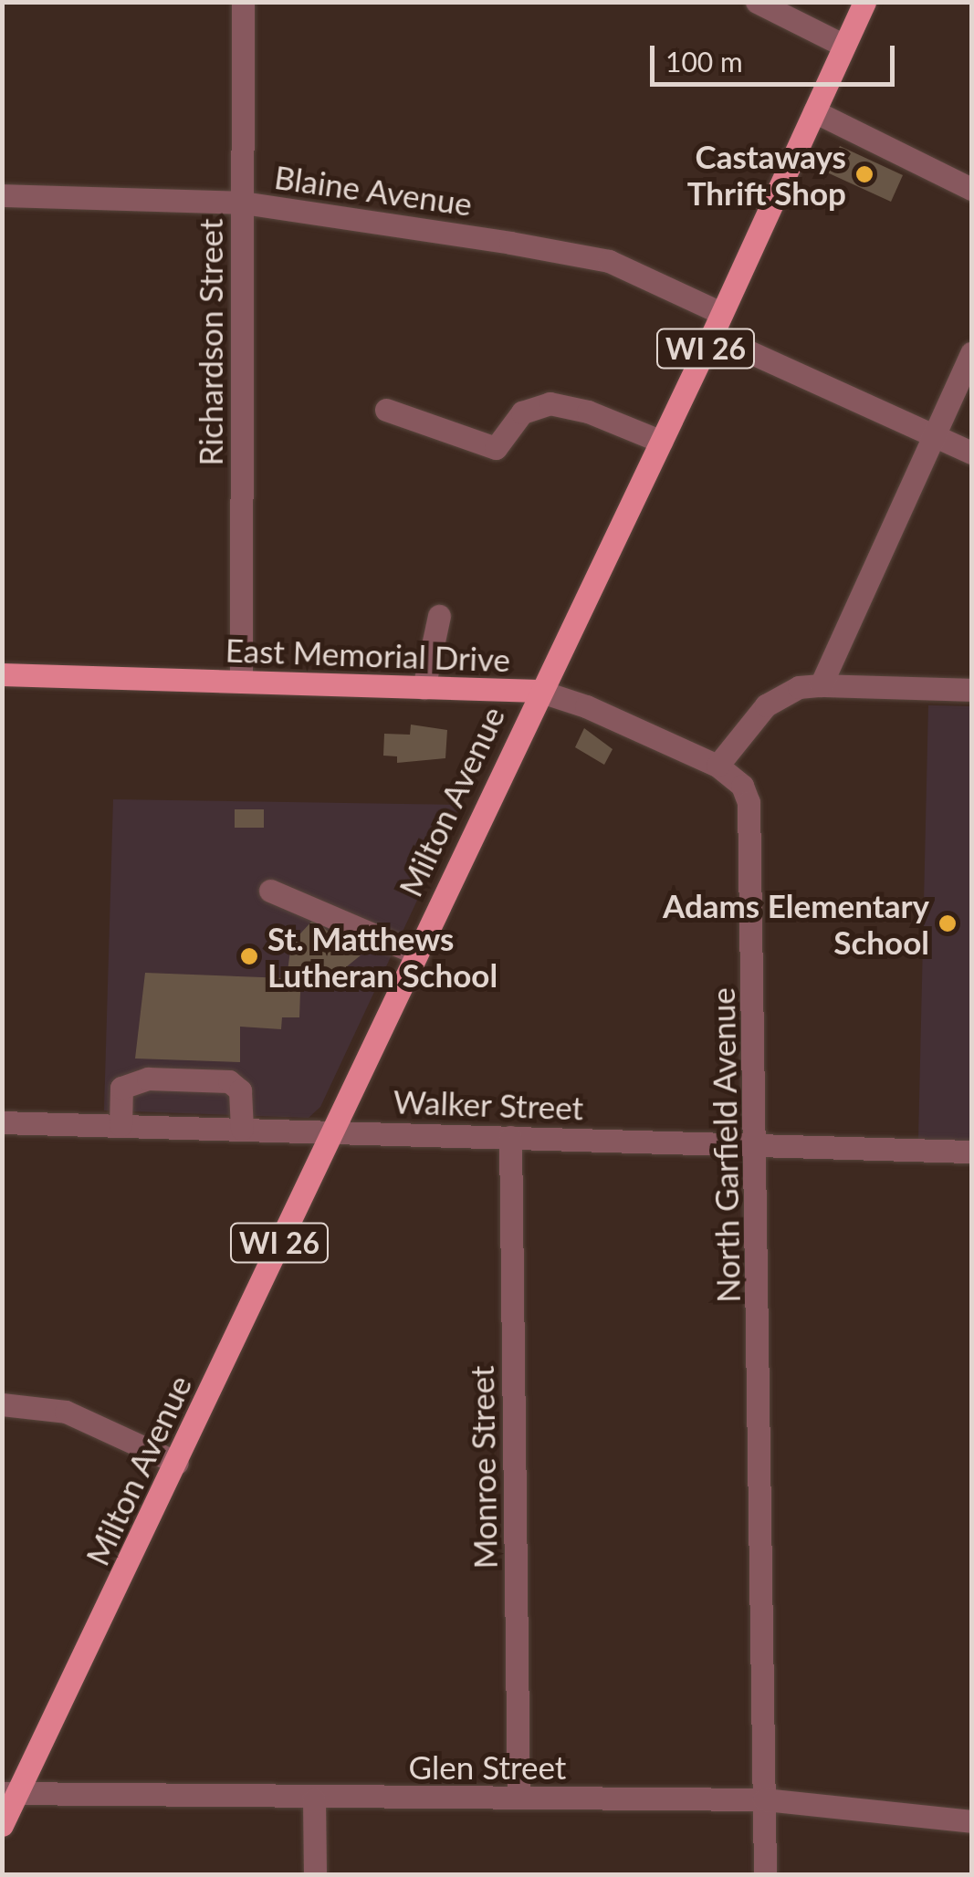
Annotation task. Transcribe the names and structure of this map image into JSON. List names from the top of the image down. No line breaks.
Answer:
{"streets":{"main road":["WI 26","East Memorial Drive","Milton Avenue"],"street":["Blaine Avenue","Richardson Street","Walker Street","North Garfield Avenue","Monroe Street","Glen Street"]},"crossings":[["Blaine Avenue","Richardson Street"],["Blaine Avenue","Milton Avenue"],["Richardson Street","East Memorial Drive"],["East Memorial Drive","Milton Avenue"],["East Memorial Drive","North Garfield Avenue"],["Milton Avenue","Walker Street"],["Milton Avenue","Glen Street"],["Walker Street","North Garfield Avenue"],["Walker Street","Monroe Street"],["North Garfield Avenue","Glen Street"],["Monroe Street","Glen Street"]],"places":["Castaways Thrift Shop","Adams Elementary School","St. Matthews Lutheran School"],"scale_bar":"100 m"}
